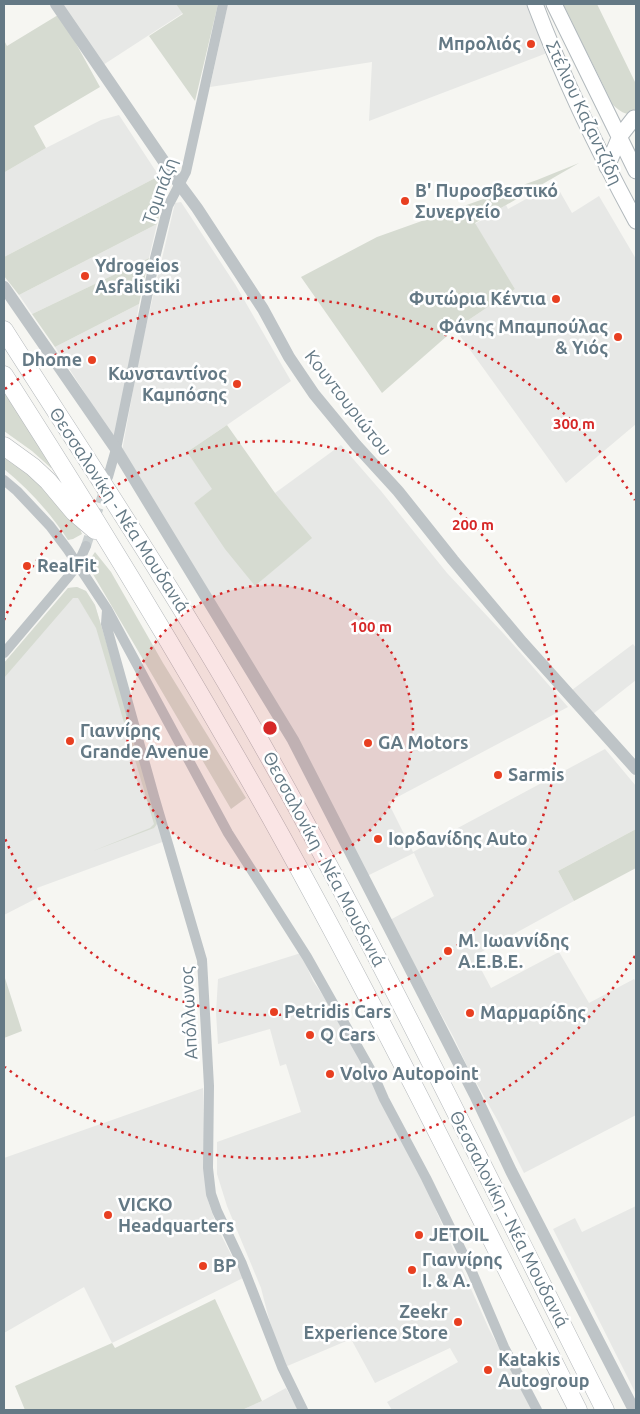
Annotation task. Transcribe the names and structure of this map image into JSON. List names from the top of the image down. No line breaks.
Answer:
{"streets":{"highway":["Θεσσαλονίκη - Νέα Μουδανιά"],"main road":["Στέλιου Καζαντζίδη"],"street":["Τομπάζη","Κουντουριώτου","Απόλλωνος"]},"crossings":[["Τομπάζη","Κουντουριώτου"]],"places":["Μπρολιός","Β' Πυροσβεστικό Συνεργείο","Ydrogeios Asfalistiki","Φυτώρια Κέντια","Φάνης Μπαμπούλας & Υιός","Dhome","Κωνσταντίνος Καμπόσης","RealFit","Γιαννίρης Grande Avenue","GA Motors","Sarmis","Ιορδανίδης Auto","Μ. Ιωαννίδης Α.Ε.Β.Ε.","Petridis Cars","Μαρμαρίδης","Q Cars","Volvo Autopoint","VICKO Headquarters","JETOIL","BP","Γιαννίρης Ι. & Α.","Zeekr Experience Store","Katakis Autogroup"],"rings":["300 m","200 m","100 m"]}
